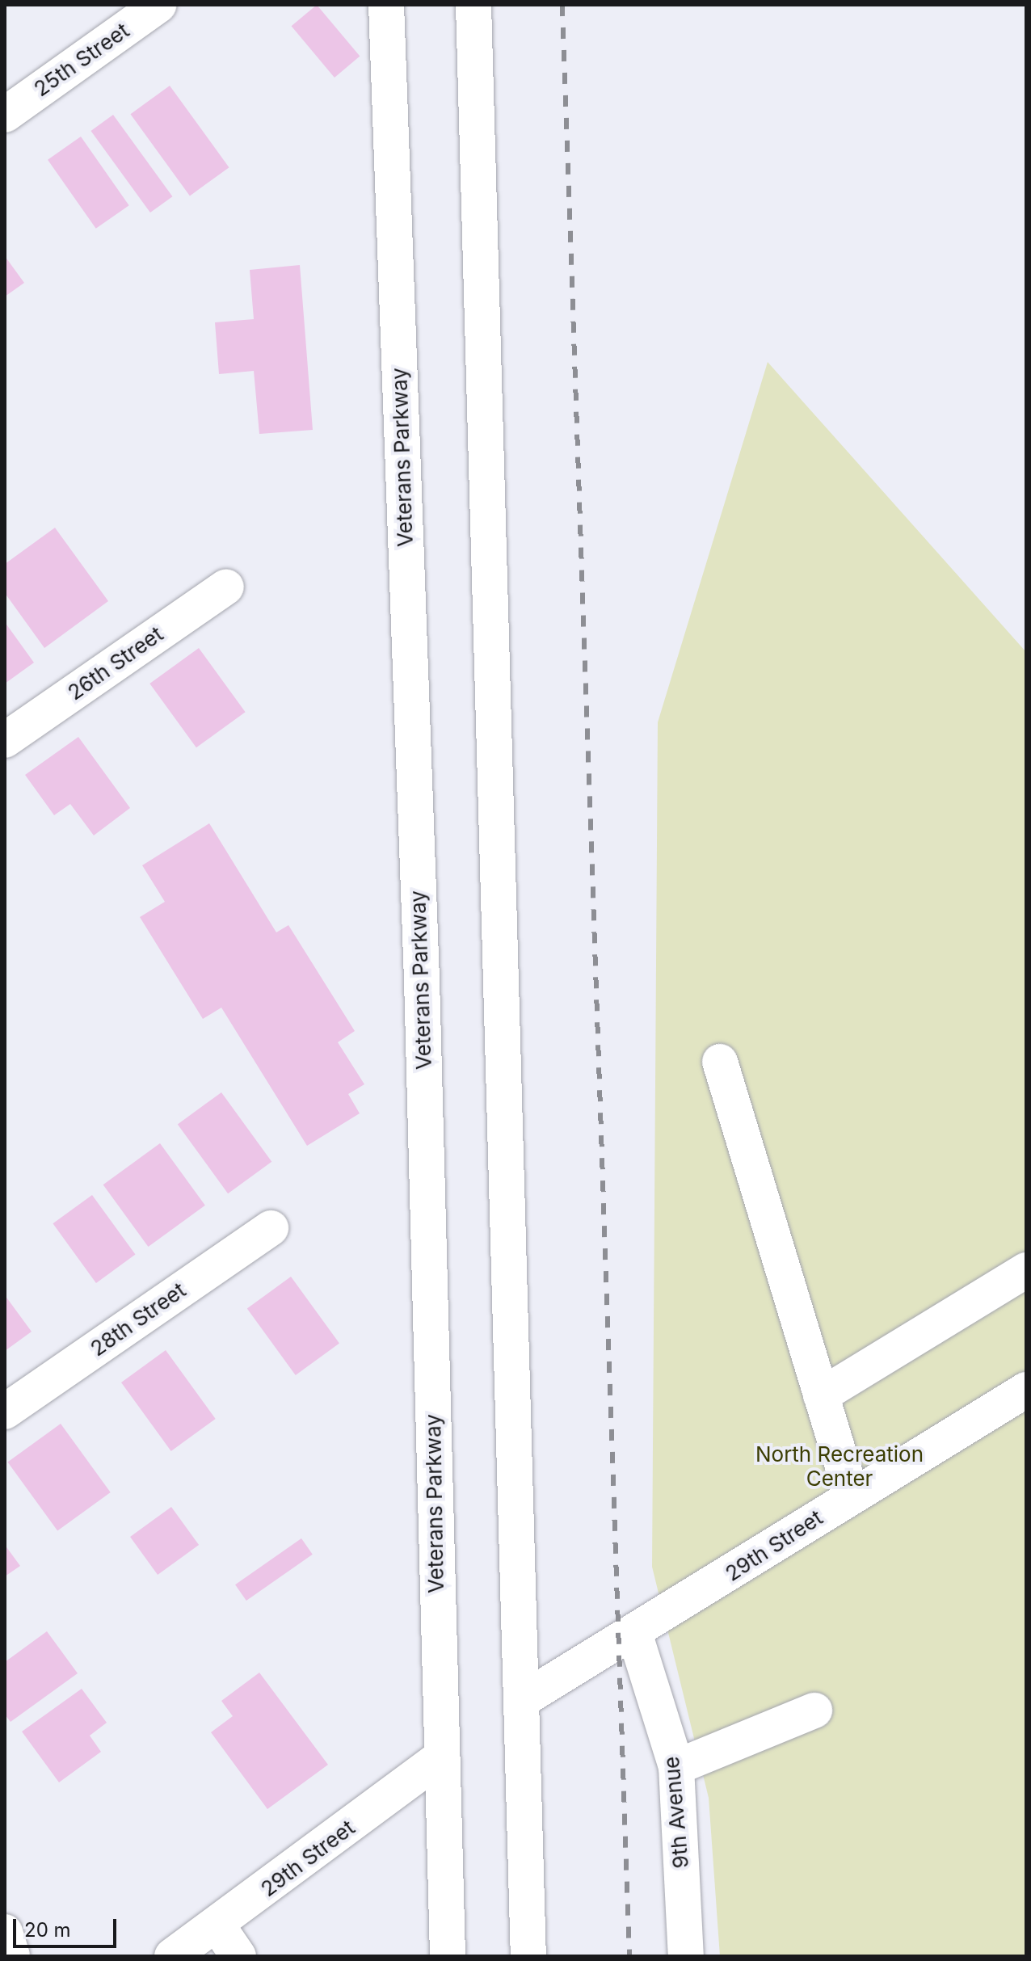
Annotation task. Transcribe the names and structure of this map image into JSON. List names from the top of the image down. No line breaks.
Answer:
{"streets":{"main road":["25th Street","Veterans Parkway","26th Street","28th Street","29th Street","9th Avenue"]},"crossings":[["Veterans Parkway","29th Street"],["29th Street","9th Avenue"]],"parks":["North Recreation Center"],"scale_bar":"20 m"}
